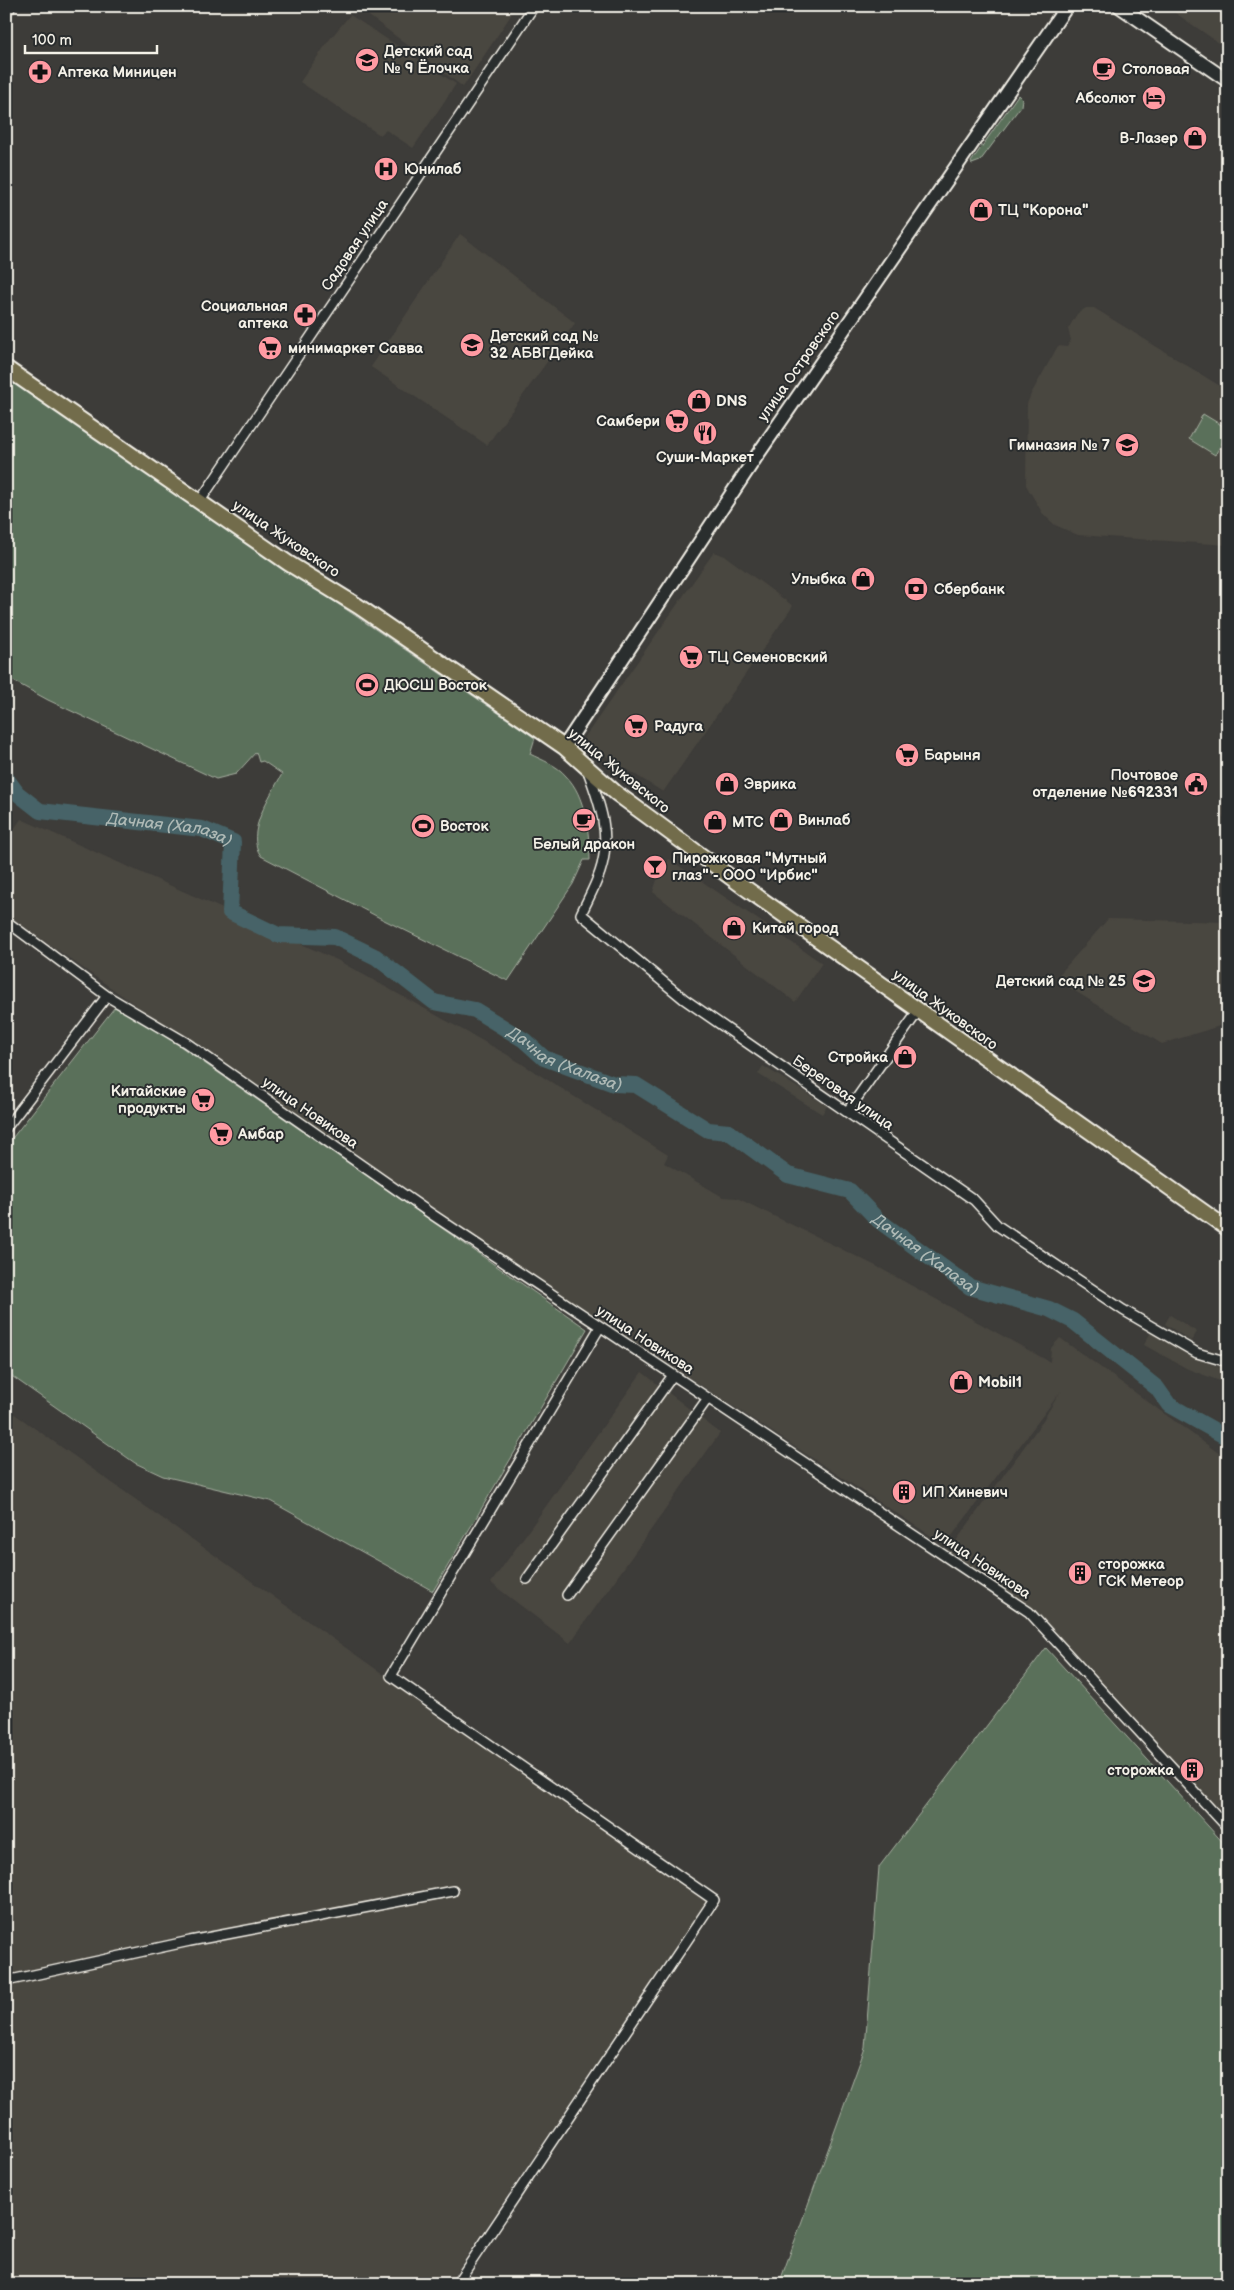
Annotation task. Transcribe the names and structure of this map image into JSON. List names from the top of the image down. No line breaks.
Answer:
{"streets":{"main road":["улица Островского","улица Жуковского"],"street":["Садовая улица","Береговая улица","улица Новикова"]},"crossings":[["Садовая улица","улица Жуковского"],["улица Островского","улица Жуковского"],["улица Жуковского","Береговая улица"]],"water":["Дачная (Халаза)"],"places":{"school or university":["Детский сад № 9 Ёлочка","Детский сад № 32 АБВГДейка","Гимназия № 7","Детский сад № 25"],"cafe":["Столовая","Белый дракон"],"pharmacy":["Аптека Миницен","Социальная аптека"],"hotel":["Абсолют"],"shop":["В-Лазер","ТЦ \"Корона\"","DNS","Улыбка","Эврика","Винлаб","МТС","Китай город","Стройка","Mobil1"],"hospital":["Юнилаб"],"supermarket":["минимаркет Савва","Самбери","ТЦ Семеновский","Радуга","Барыня","Китайские продукты","Амбар"],"restaurant":["Суши-Маркет"],"bank":["Сбербанк"],"sports":["ДЮСШ Восток","Восток"],"public building":["Почтовое отделение №692331"],"bar":["Пирожковая \"Мутный глаз\" - ООО \"Ирбис\""],"building":["ИП Хиневич","сторожка ГСК Метеор","сторожка"]},"scale_bar":"100 m"}
